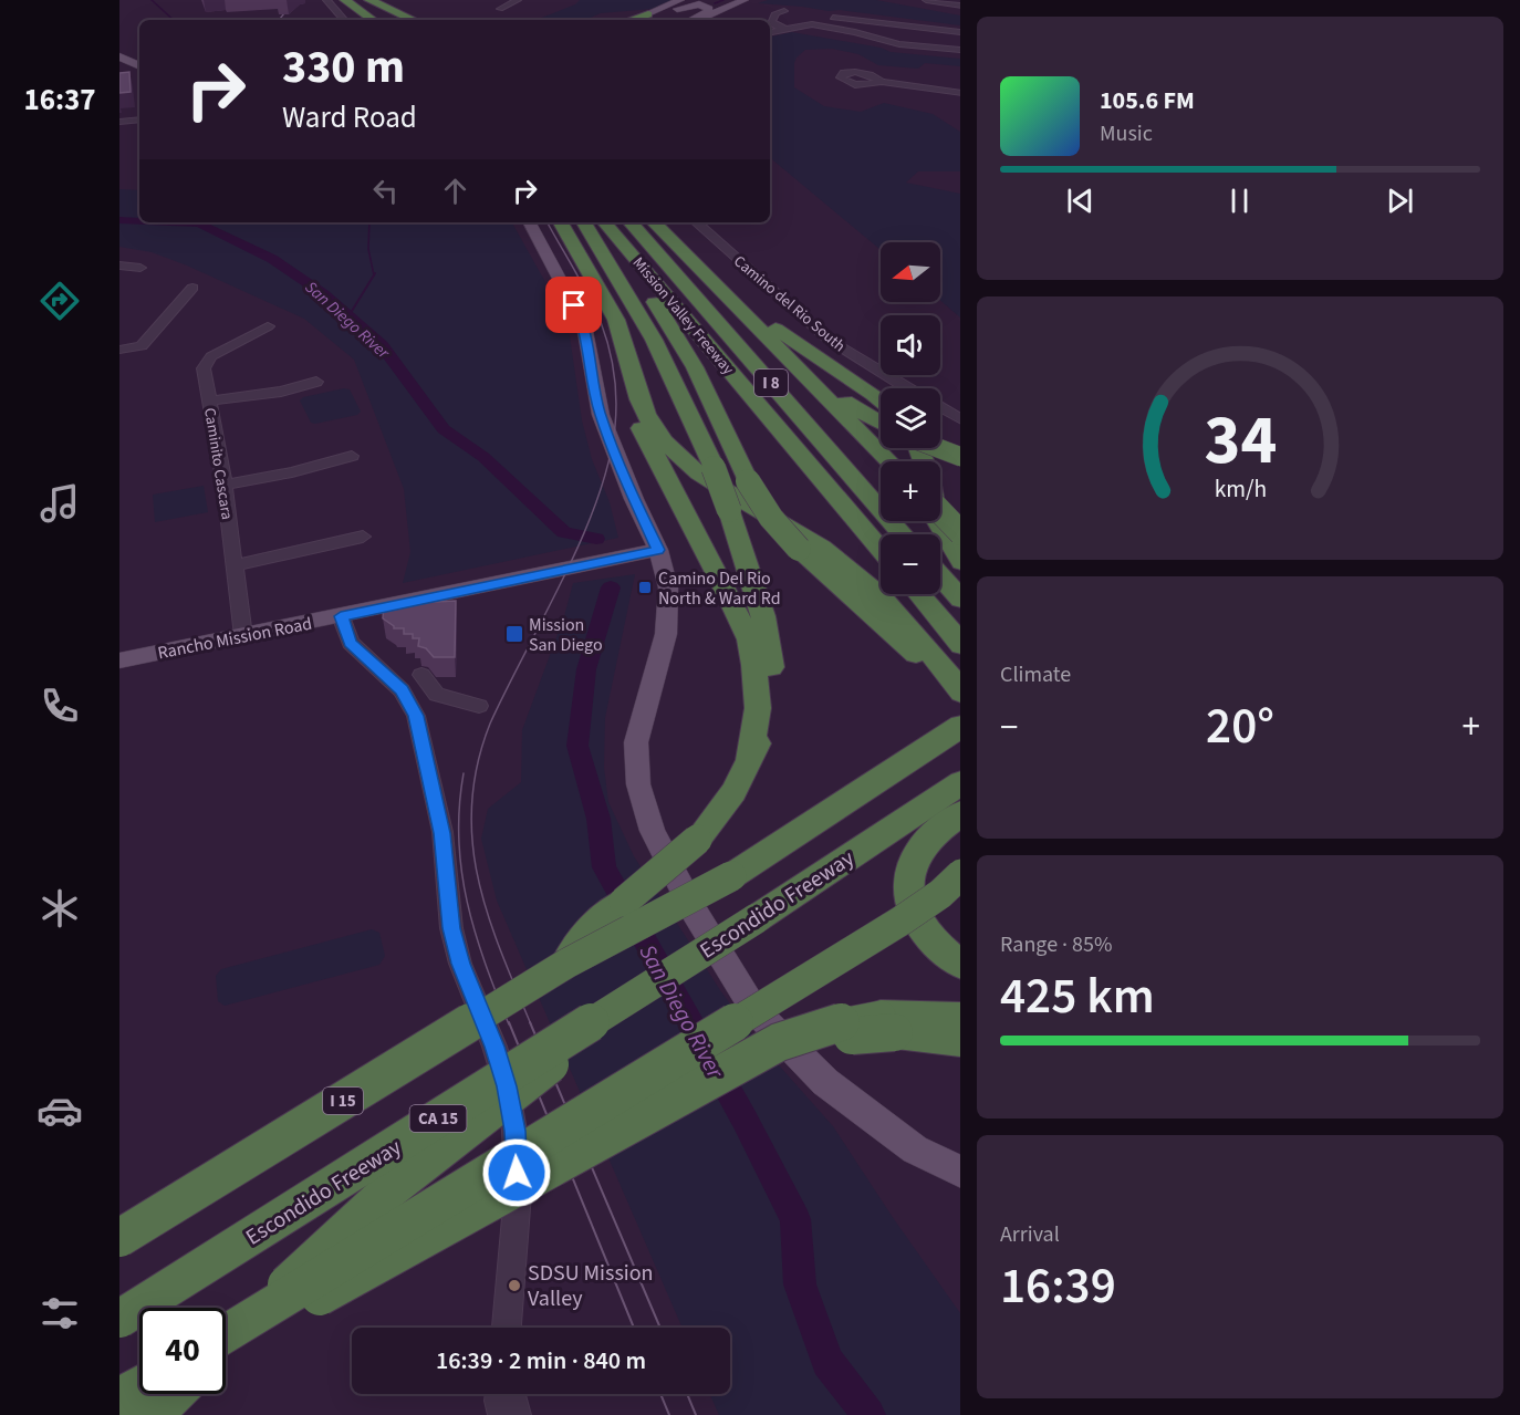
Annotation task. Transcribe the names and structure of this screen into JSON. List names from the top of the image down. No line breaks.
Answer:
{"streets":{"highway":["Mission Valley Freeway","I 8","Escondido Freeway","I 15","CA 15"],"main road":["Rancho Mission Road"],"street":["Camino del Rio South","Caminito Cascara"]},"crossings":[["Caminito Cascara","Rancho Mission Road"]],"water":["San Diego River"],"places":{"transit":["Camino Del Rio North & Ward Rd","Mission San Diego"],"other":["SDSU Mission Valley"]},"north":"left","page":{"tabs":"16:37","turn":["330 m","Ward Road"],"song":["105.6 FM","Music"],"map_buttons":["+","−"],"tile":["Climate",["Range · 85%","425 km"],["Arrival","16:39"]],"heat":["−","20°","+"],"limit":"40","trip":"16:39 · 2 min · 840 m","gauge":["34","km/h"]}}
